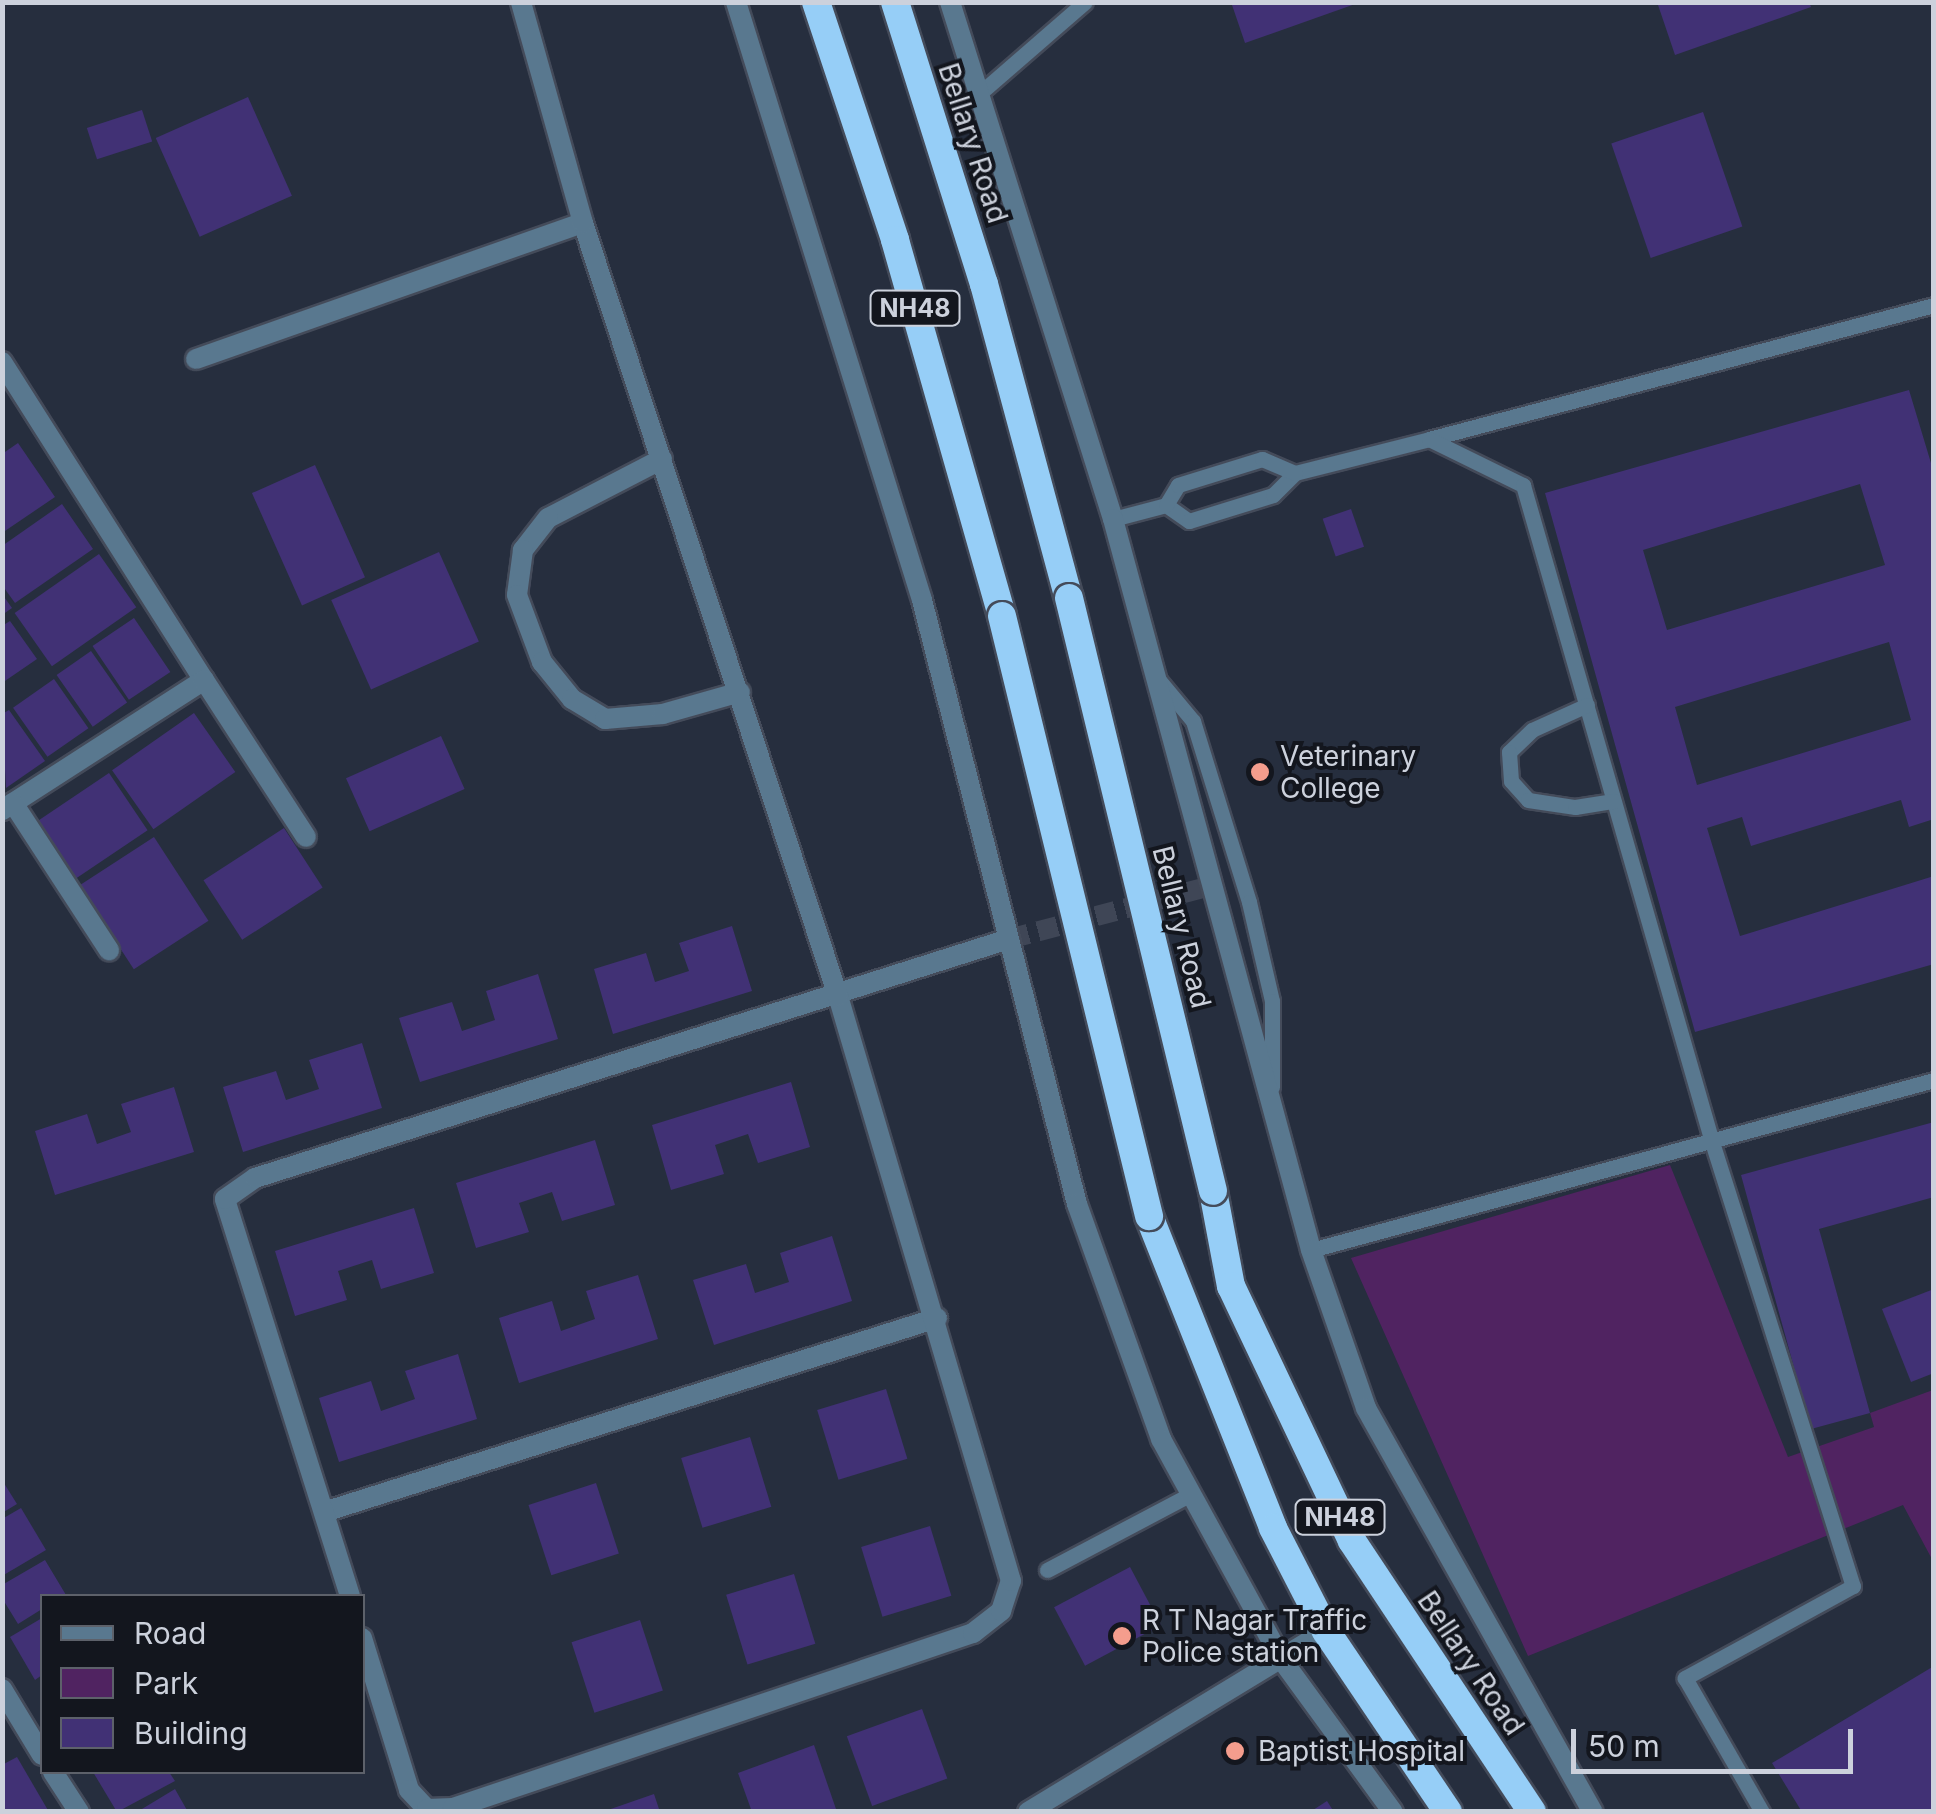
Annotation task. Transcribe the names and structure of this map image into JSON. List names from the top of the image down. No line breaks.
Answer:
{"streets":{"highway":["Bellary Road","NH48"]},"places":["Veterinary College","R T Nagar Traffic Police station","Baptist Hospital"],"legend":["Road","Park","Building"],"scale_bar":"50 m"}
